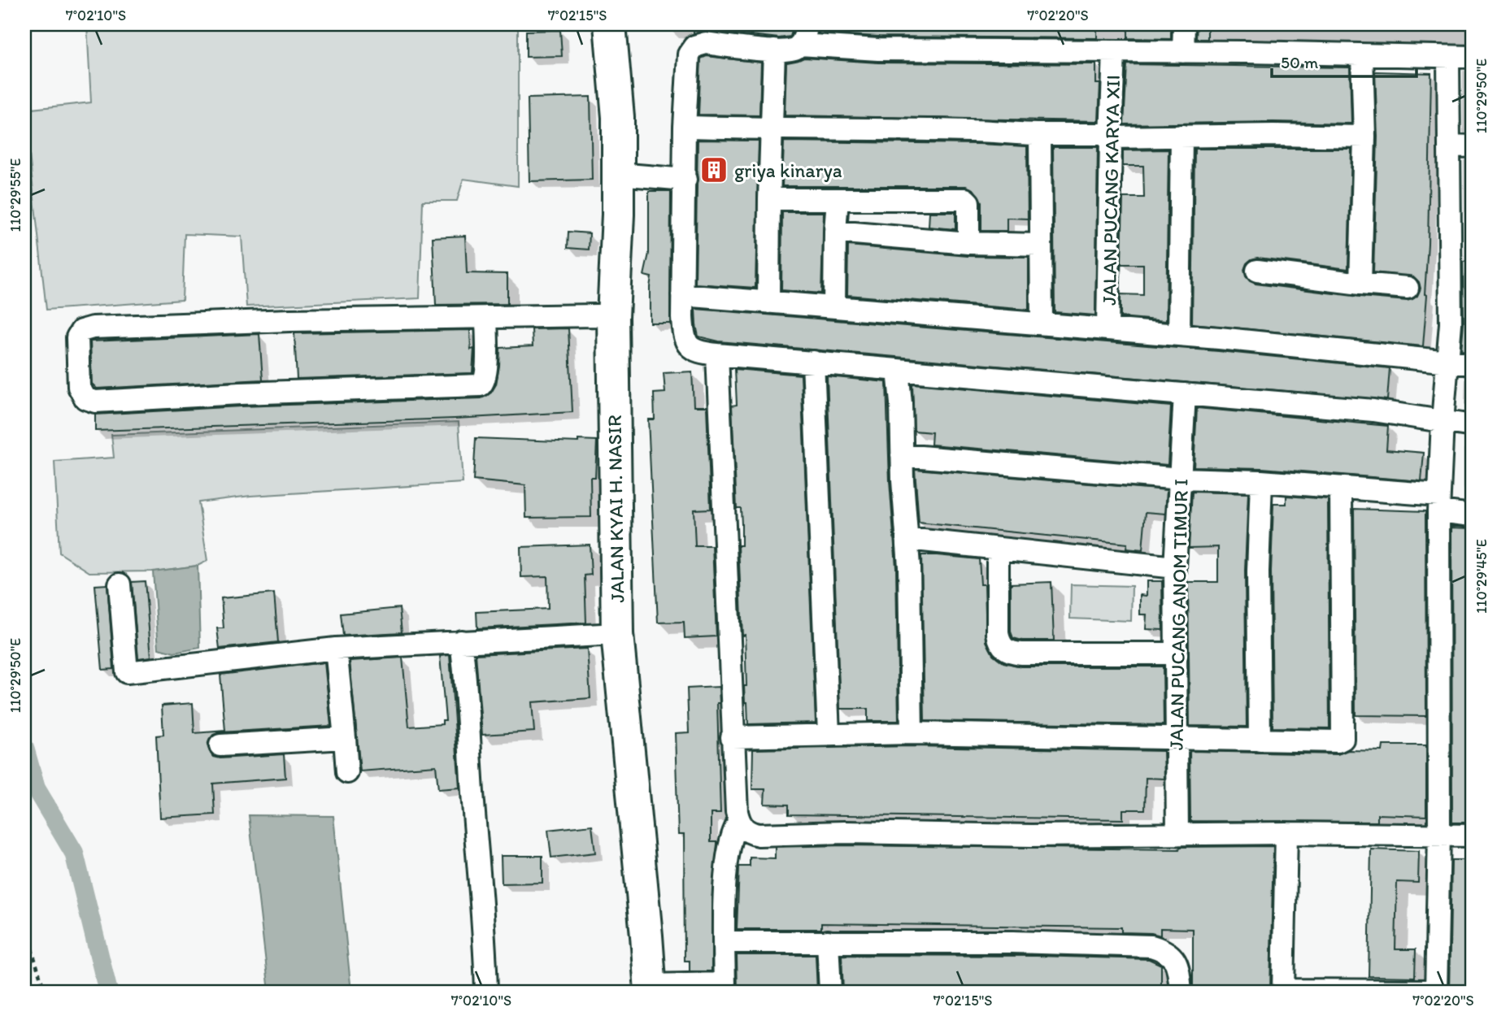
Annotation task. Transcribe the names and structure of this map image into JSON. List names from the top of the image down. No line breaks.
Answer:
{"streets":{"main road":["JALAN KYAI H. NASIR"],"street":["JALAN PUCANG KARYA XII","JALAN PUCANG ANOM TIMUR I"]},"places":{"building":["griya kinarya"]},"scale_bar":"50 m","coordinates":["7°02'10\"S","7°02'15\"S","7°02'20\"S","110°29'50\"E","110°29'55\"E","110°29'45\"E"]}
